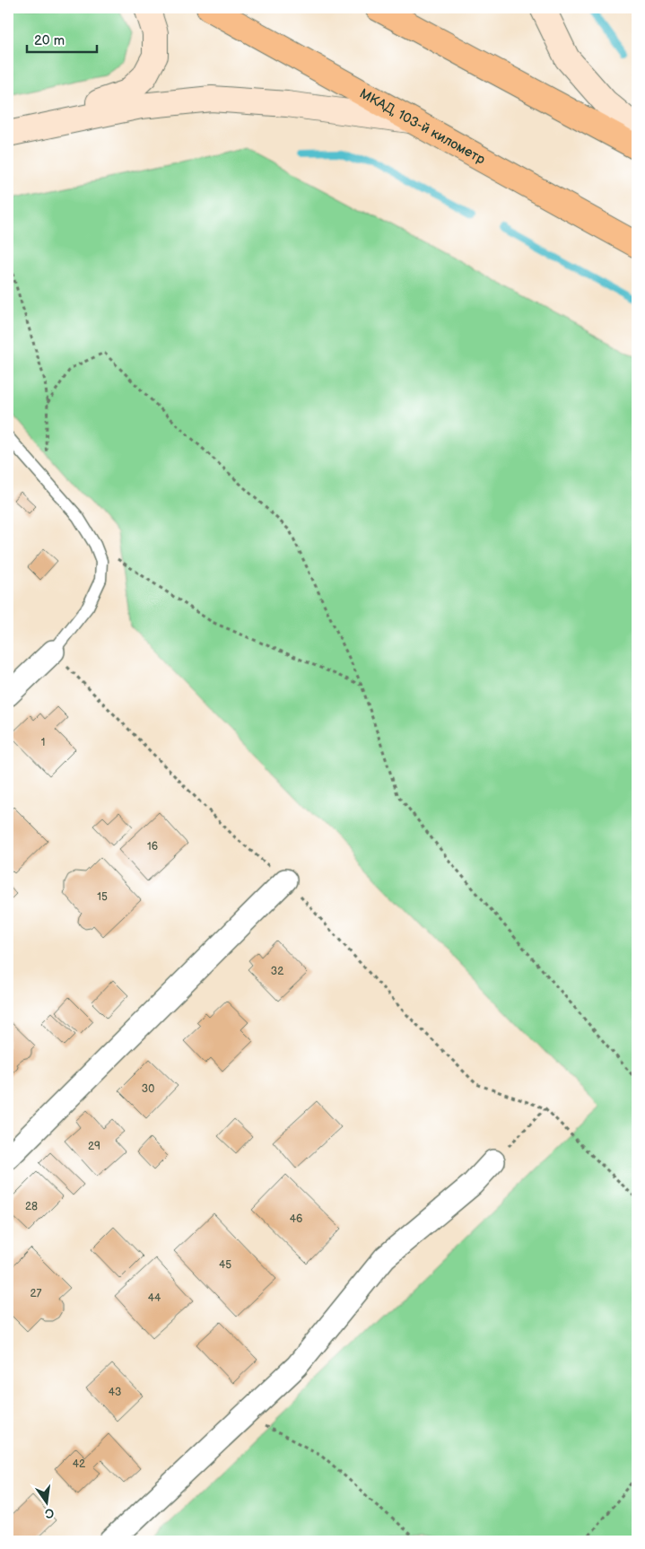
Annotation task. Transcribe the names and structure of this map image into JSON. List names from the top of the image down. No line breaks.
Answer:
{"streets":{"highway":["МКАД, 103-й километр"]},"house_numbers":["1","16","15","32","30","29","28","46","45","27","44","43","42"],"scale_bar":"20 m","north":"bottom"}
